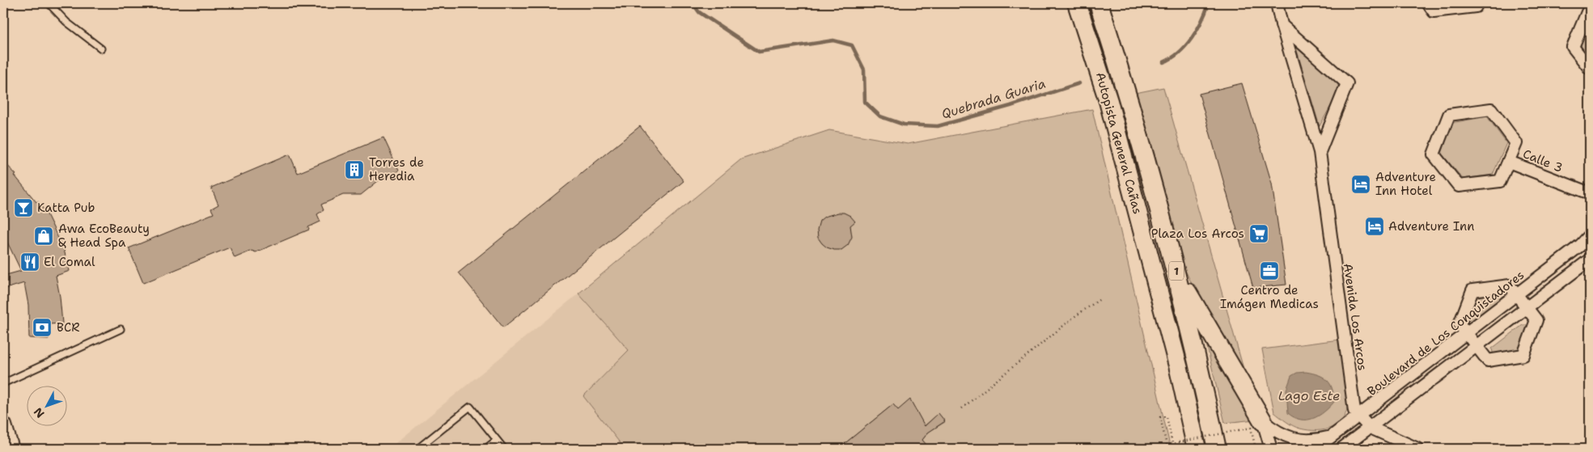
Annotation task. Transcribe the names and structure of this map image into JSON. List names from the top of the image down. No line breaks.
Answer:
{"streets":{"highway":["Autopista General Cañas","1"],"street":["Calle 3","Avenida Los Arcos","Boulevard de Los Conquistadores"]},"crossings":[["Avenida Los Arcos","Boulevard de Los Conquistadores"]],"water":["Quebrada Guaria","Lago Este"],"places":{"building":["Torres de Heredia"],"hotel":["Adventure Inn Hotel","Adventure Inn"],"bar":["Katta Pub"],"supermarket":["Plaza Los Arcos"],"shop":["Awa EcoBeauty & Head Spa"],"restaurant":["El Comal"],"office":["Centro de Imágen Medicas"],"bank":["BCR"]},"north":"bottom left"}
